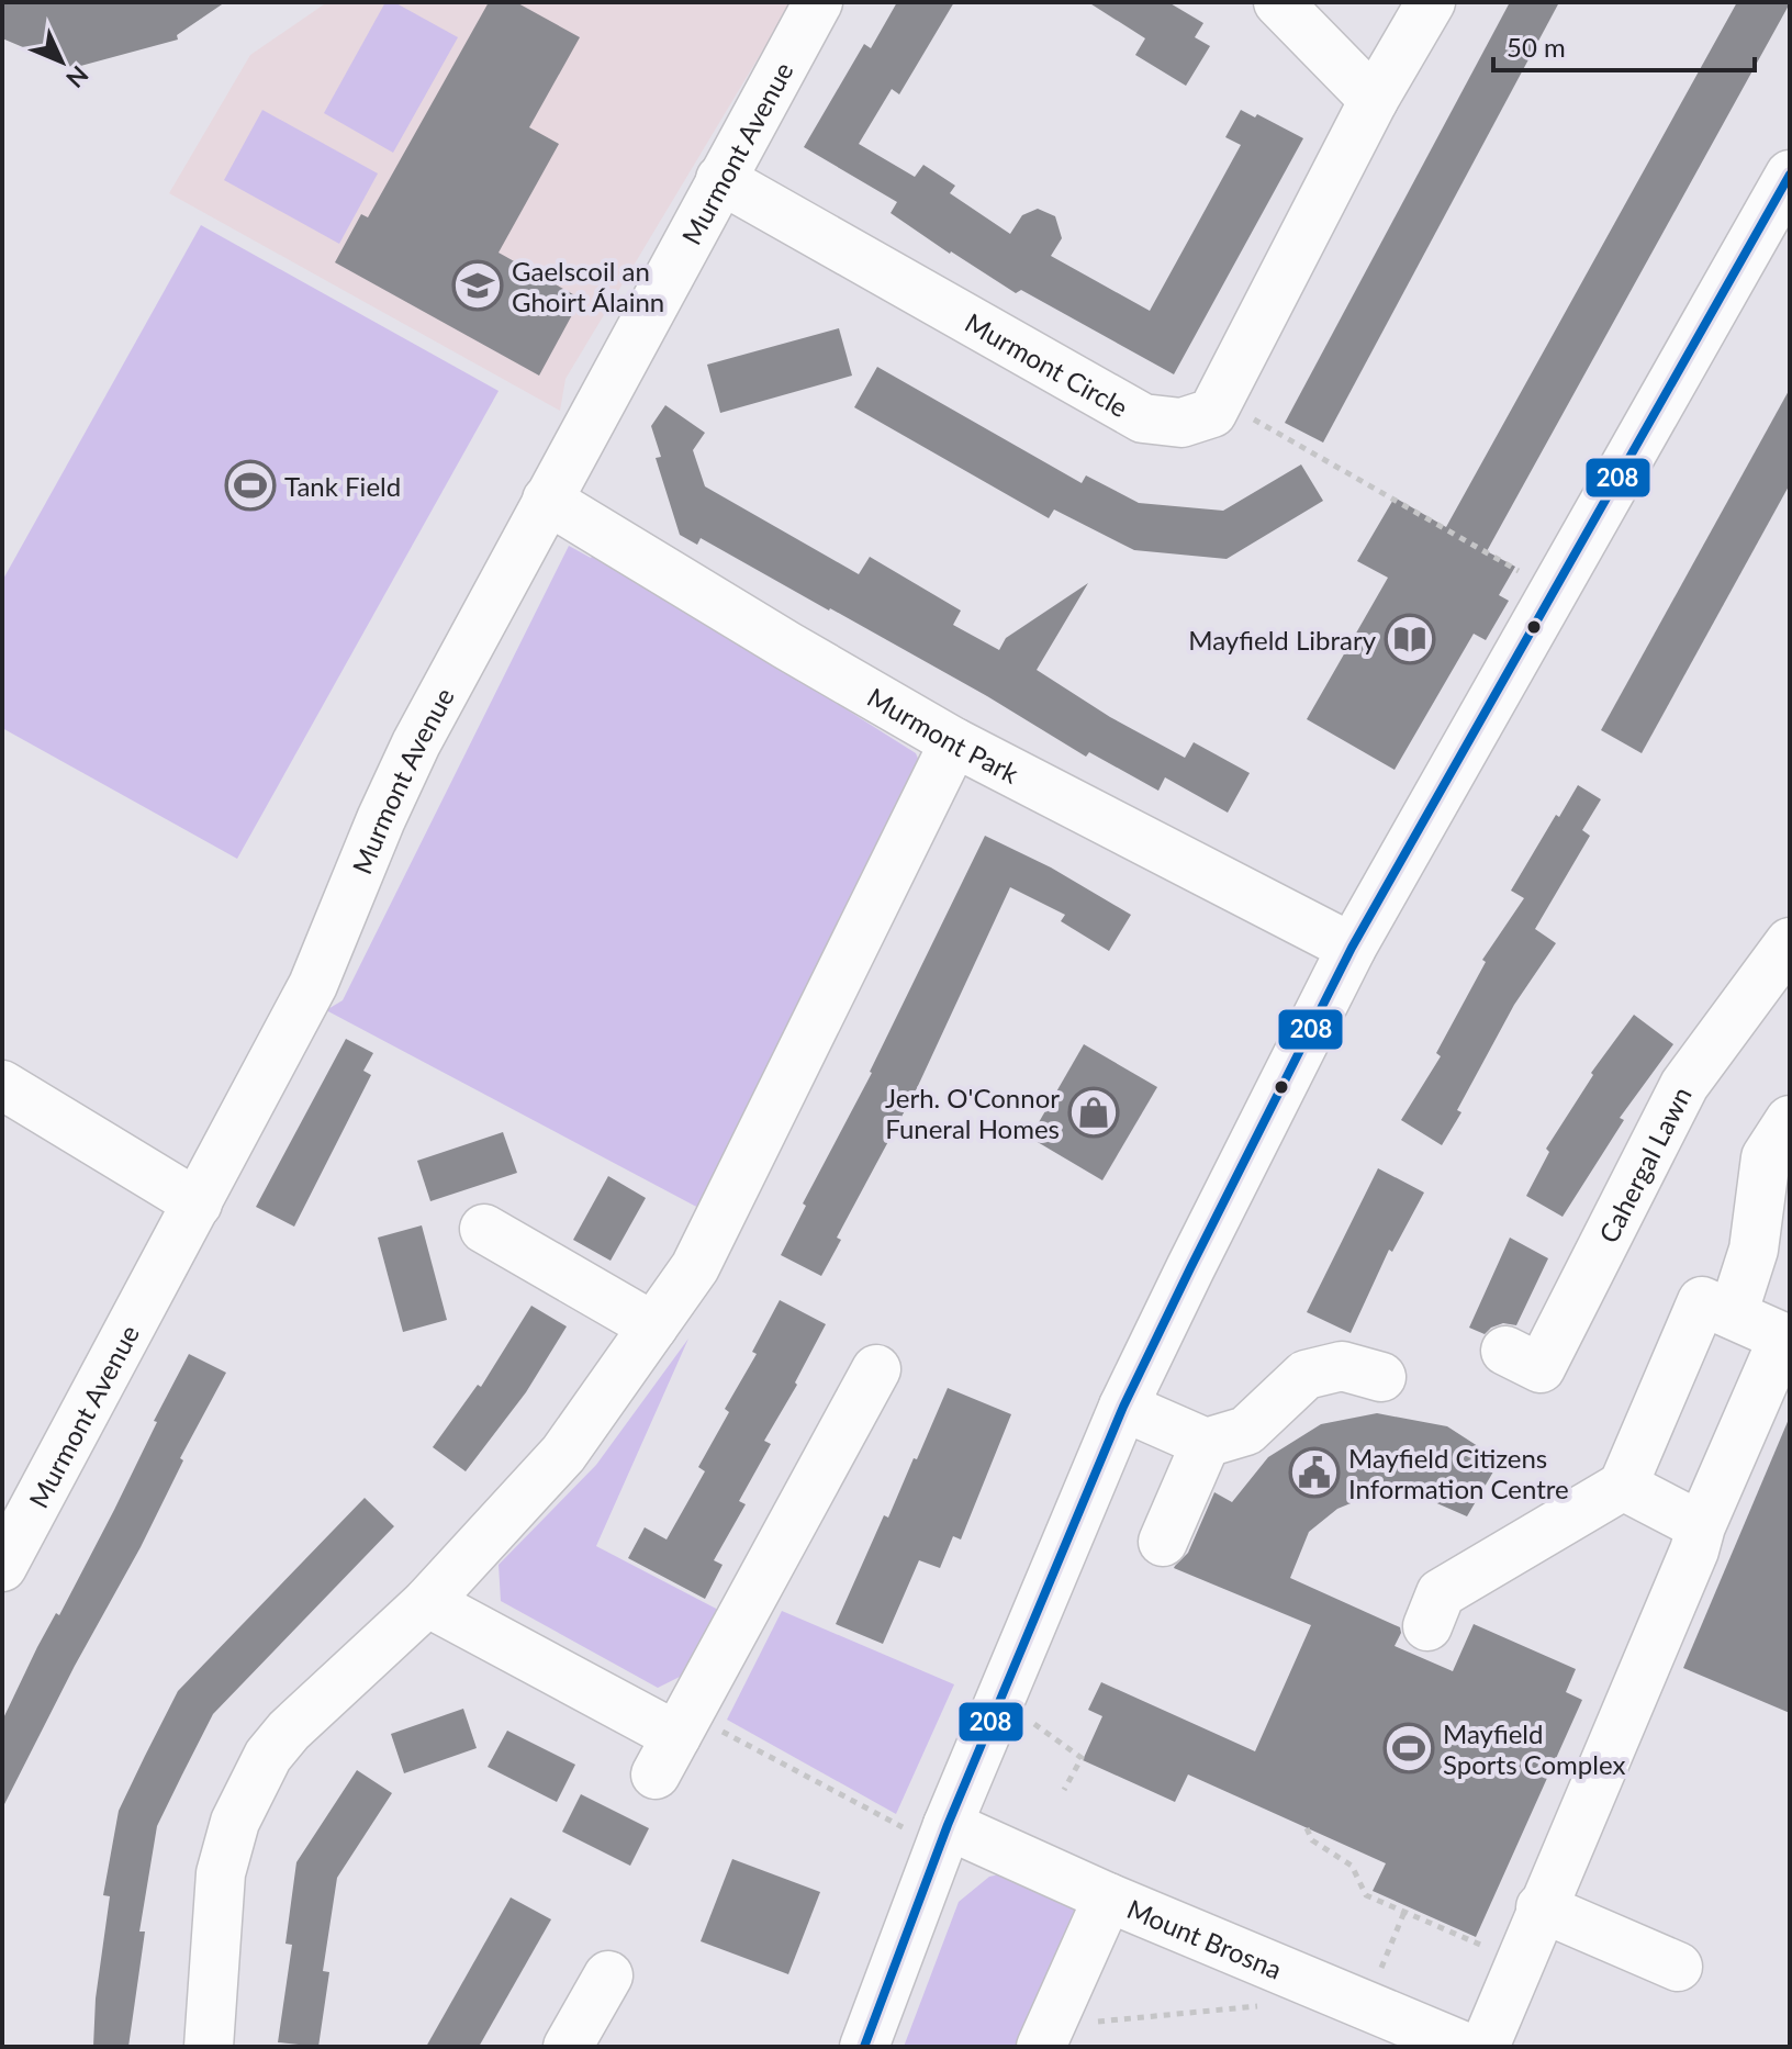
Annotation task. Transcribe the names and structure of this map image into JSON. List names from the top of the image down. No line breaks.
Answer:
{"streets":{"street":["Murmont Avenue","Murmont Circle","Murmont Park","Cahergal Lawn","Mount Brosna"]},"crossings":[["Murmont Avenue","Murmont Circle"],["Murmont Avenue","Murmont Park"]],"places":{"school or university":["Gaelscoil an Ghoirt Álainn"],"sports":["Tank Field","Mayfield Sports Complex"],"library":["Mayfield Library"],"shop":["Jerh. O'Connor Funeral Homes"],"public building":["Mayfield Citizens Information Centre"]},"lines":["transit line 208"],"scale_bar":"50 m","north":"bottom right"}
